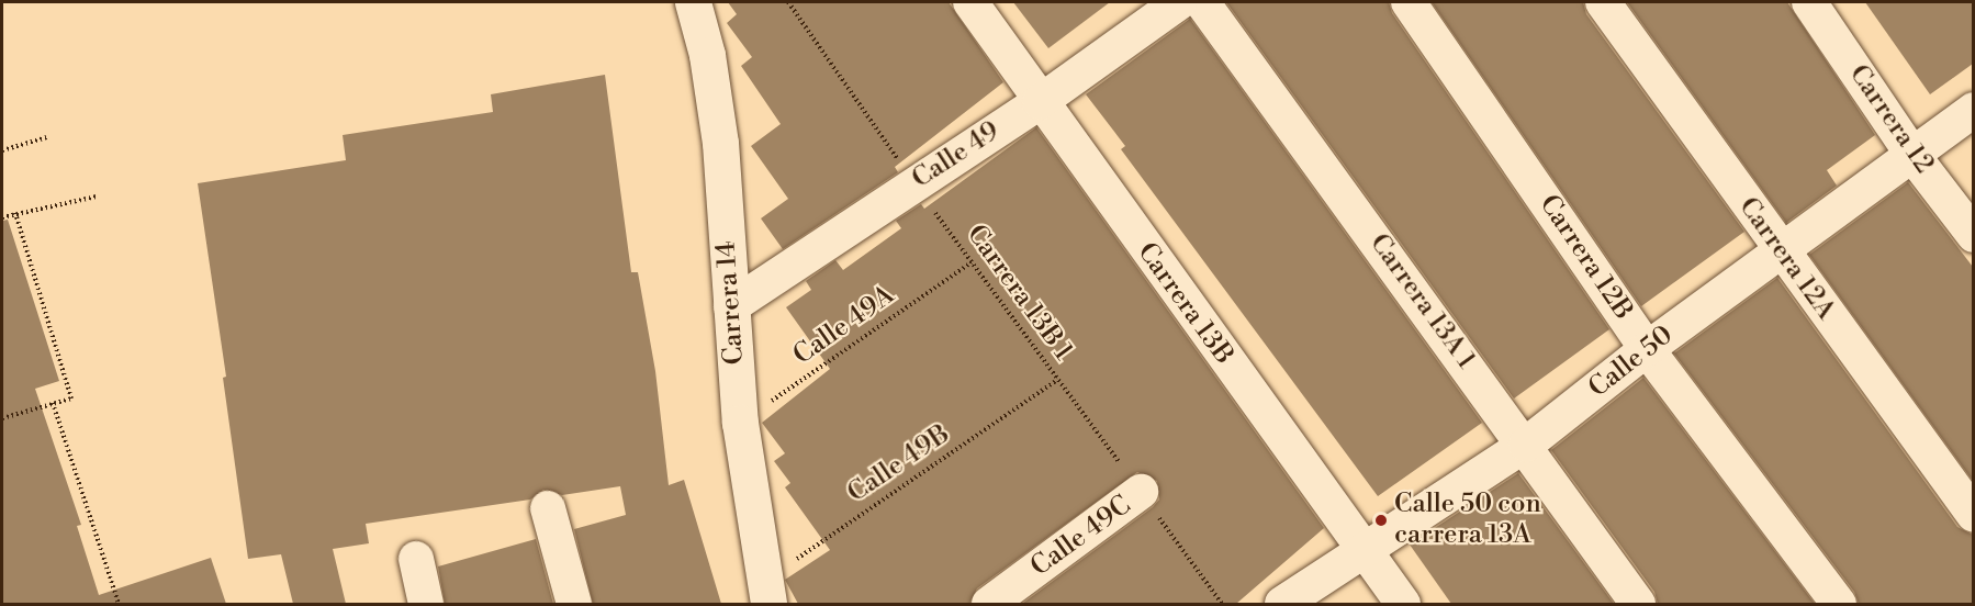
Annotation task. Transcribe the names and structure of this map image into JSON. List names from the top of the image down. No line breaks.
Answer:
{"streets":{"main road":["Carrera 14"],"street":["Carrera 12","Calle 49","Carrera 12B","Carrera 12A","Carrera 13A 1","Carrera 13B","Calle 50","Calle 49C"],"path":["Carrera 13B 1","Calle 49A","Calle 49B"]},"crossings":[["Carrera 12","Calle 50"],["Calle 49","Carrera 13B 1"],["Calle 49","Carrera 14"],["Calle 49","Carrera 13B"],["Carrera 12B","Calle 50"],["Carrera 12A","Calle 50"],["Carrera 13B 1","Calle 49A"],["Carrera 13B 1","Calle 49B"],["Carrera 13B 1","Calle 49C"],["Carrera 13A 1","Calle 50"],["Carrera 14","Calle 49A"],["Carrera 14","Calle 49B"],["Carrera 13B","Calle 50"]],"places":["Calle 50 con carrera 13A"]}
